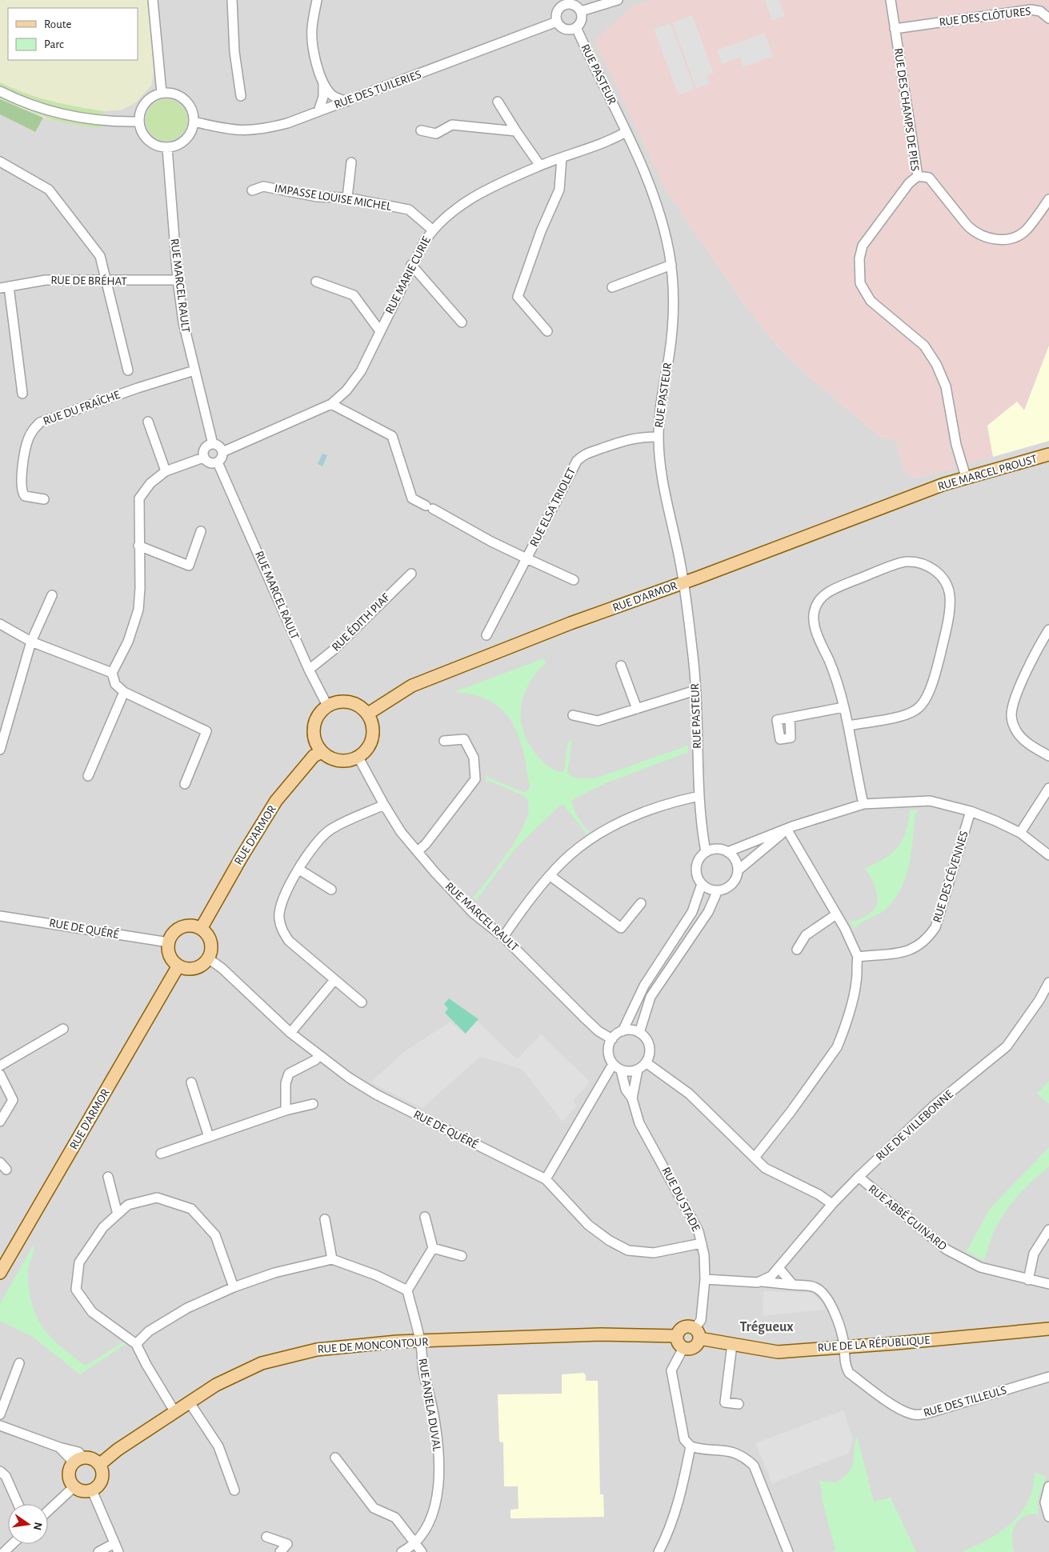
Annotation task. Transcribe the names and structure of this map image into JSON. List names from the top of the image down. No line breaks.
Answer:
{"streets":{"main road":["RUE MARCEL PROUST","RUE D'ARMOR","RUE DE LA RÉPUBLIQUE","RUE DE MONCONTOUR"],"street":["RUE DES CLÔTURES","RUE PASTEUR","RUE DES TUILERIES","RUE DES CHAMPS DE PIES","IMPASSE LOUISE MICHEL","RUE MARIE CURIE","RUE DE BRÉHAT","RUE MARCEL RAULT","RUE DU FRAÎCHE","RUE ELSA TRIOLET","RUE ÉDITH PIAF","RUE DES CÉVENNES","RUE DE QUÉRÉ","RUE DE VILLEBONNE","RUE DU STADE","RUE ABBÉ GUINARD","RUE DES TILLEULS","RUE ANJELA DUVAL"]},"crossings":[["RUE DES CLÔTURES","RUE DES CHAMPS DE PIES"],["RUE PASTEUR","RUE DES TUILERIES"],["RUE PASTEUR","RUE MARIE CURIE"],["RUE PASTEUR","RUE ELSA TRIOLET"],["RUE PASTEUR","RUE D'ARMOR"],["RUE DES TUILERIES","RUE MARCEL RAULT"],["RUE DES CHAMPS DE PIES","RUE MARCEL PROUST"],["IMPASSE LOUISE MICHEL","RUE MARIE CURIE"],["RUE MARIE CURIE","RUE MARCEL RAULT"],["RUE MARIE CURIE","RUE ELSA TRIOLET"],["RUE DE BRÉHAT","RUE MARCEL RAULT"],["RUE MARCEL RAULT","RUE DU FRAÎCHE"],["RUE MARCEL RAULT","RUE D'ARMOR"],["RUE MARCEL RAULT","RUE ÉDITH PIAF"],["RUE MARCEL RAULT","RUE DU STADE"],["RUE MARCEL PROUST","RUE D'ARMOR"],["RUE D'ARMOR","RUE DE QUÉRÉ"],["RUE DE QUÉRÉ","RUE DU STADE"],["RUE DE VILLEBONNE","RUE ABBÉ GUINARD"],["RUE DE VILLEBONNE","RUE DES TILLEULS"],["RUE DU STADE","RUE DE LA RÉPUBLIQUE"],["RUE DU STADE","RUE DE MONCONTOUR"],["RUE DU STADE","RUE DES TILLEULS"],["RUE DE LA RÉPUBLIQUE","RUE DE MONCONTOUR"],["RUE DE LA RÉPUBLIQUE","RUE DES TILLEULS"],["RUE DE MONCONTOUR","RUE ANJELA DUVAL"]],"districts":["Trégueux"],"legend":["Route","Parc"],"north":"right"}
